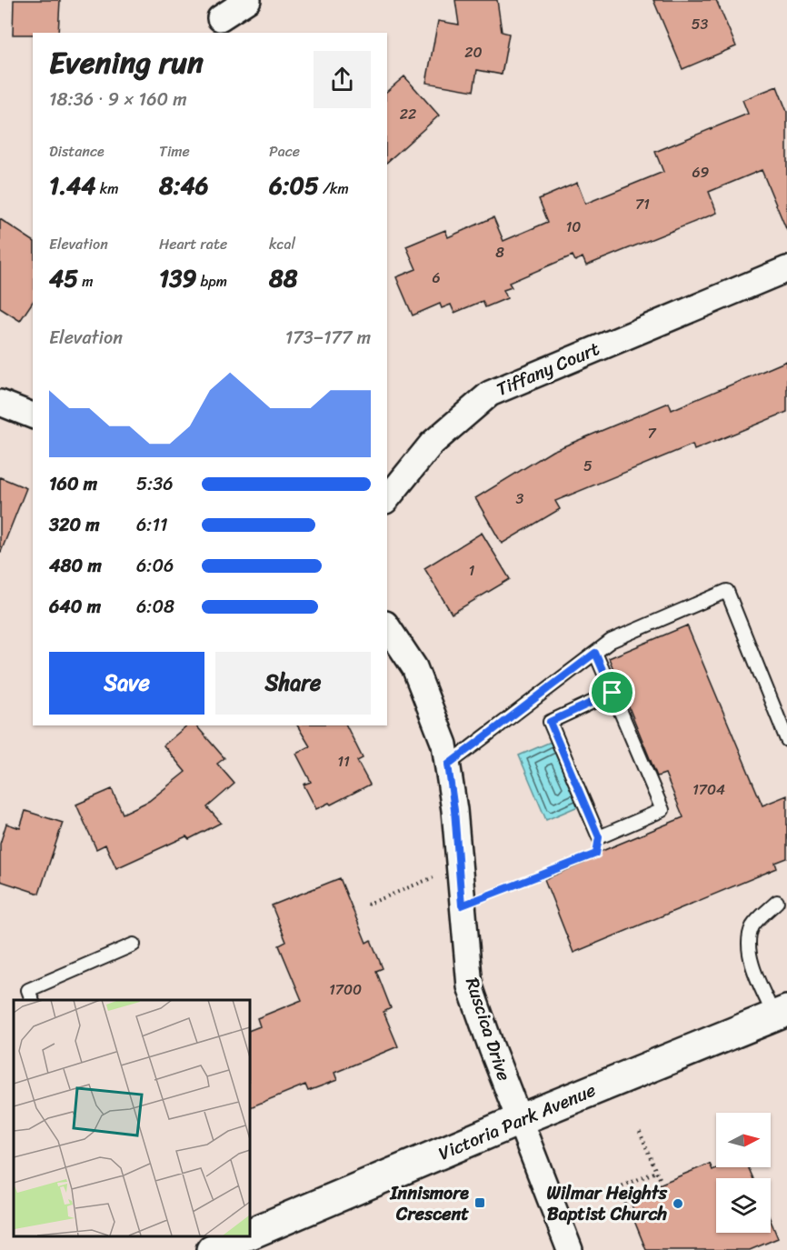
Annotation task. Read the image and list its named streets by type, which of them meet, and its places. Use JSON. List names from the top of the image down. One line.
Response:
{"streets":{"main road":["Victoria Park Avenue"],"street":["Tiffany Court","Ruscica Drive"]},"crossings":[["Ruscica Drive","Victoria Park Avenue"]],"places":{"transit":["Innismore Crescent"],"other":["Wilmar Heights Baptist Church"]},"house_numbers":["53","20","22","69","71","10","8","6","7","5","3","1","11","1704","1700"],"north":"right","page":{"heading":["Evening run","18:36 · 9 × 160 m"],"stats":[["Distance","1.44 km"],["Time","8:46"],["Pace","6:05 /km"],["Elevation","45 m"],["Heart rate","139 bpm"],["kcal","88"]],"chart":["Elevation","173–177 m"],"list":[{"name":"160 m","note":"5:36"},{"name":"320 m","note":"6:11"},{"name":"480 m","note":"6:06"},{"name":"640 m","note":"6:08"}],"buttons":["Save","Share"]}}
